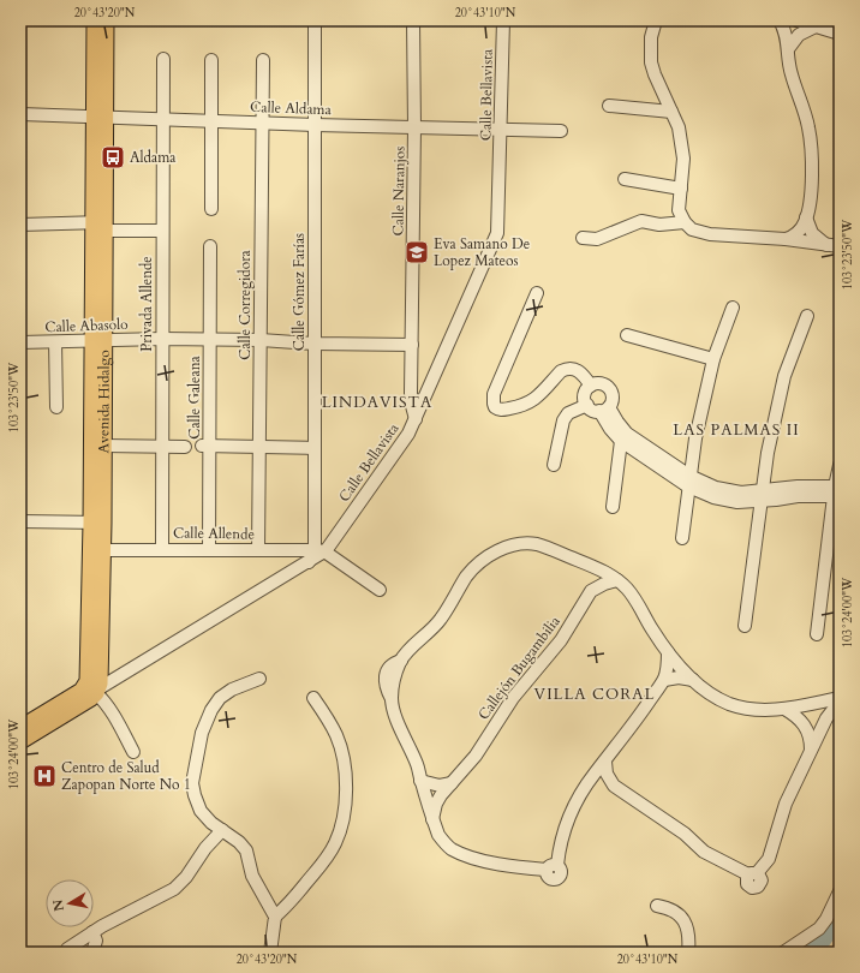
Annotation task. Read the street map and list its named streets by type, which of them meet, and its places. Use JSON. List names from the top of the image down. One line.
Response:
{"streets":{"main road":["Avenida Hidalgo"],"street":["Calle Bellavista","Calle Aldama","Calle Naranjos","Calle Gómez Farías","Privada Allende","Calle Corregidora","Calle Abasolo","Calle Galeana","Calle Allende","Callejón Bugambilia"]},"crossings":[["Calle Bellavista","Calle Aldama"],["Calle Bellavista","Calle Naranjos"],["Calle Bellavista","Calle Gómez Farías"],["Calle Bellavista","Avenida Hidalgo"],["Calle Bellavista","Calle Allende"],["Calle Aldama","Calle Naranjos"],["Calle Aldama","Calle Gómez Farías"],["Calle Aldama","Privada Allende"],["Calle Aldama","Calle Corregidora"],["Calle Aldama","Avenida Hidalgo"],["Calle Naranjos","Calle Abasolo"],["Calle Gómez Farías","Calle Abasolo"],["Calle Gómez Farías","Calle Allende"],["Privada Allende","Calle Abasolo"],["Privada Allende","Calle Allende"],["Calle Corregidora","Calle Abasolo"],["Calle Corregidora","Calle Allende"],["Calle Abasolo","Calle Galeana"],["Calle Abasolo","Avenida Hidalgo"],["Calle Galeana","Calle Allende"],["Avenida Hidalgo","Calle Allende"]],"districts":["LINDAVISTA","LAS PALMAS II","VILLA CORAL"],"places":{"bus stop":["Aldama"],"school or university":["Eva Samano De Lopez Mateos"],"hospital":["Centro de Salud Zapopan Norte No 1"]},"north":"left","coordinates":["20°43'20\"N","20°43'10\"N","103°23'50\"W","103°24'00\"W"]}
